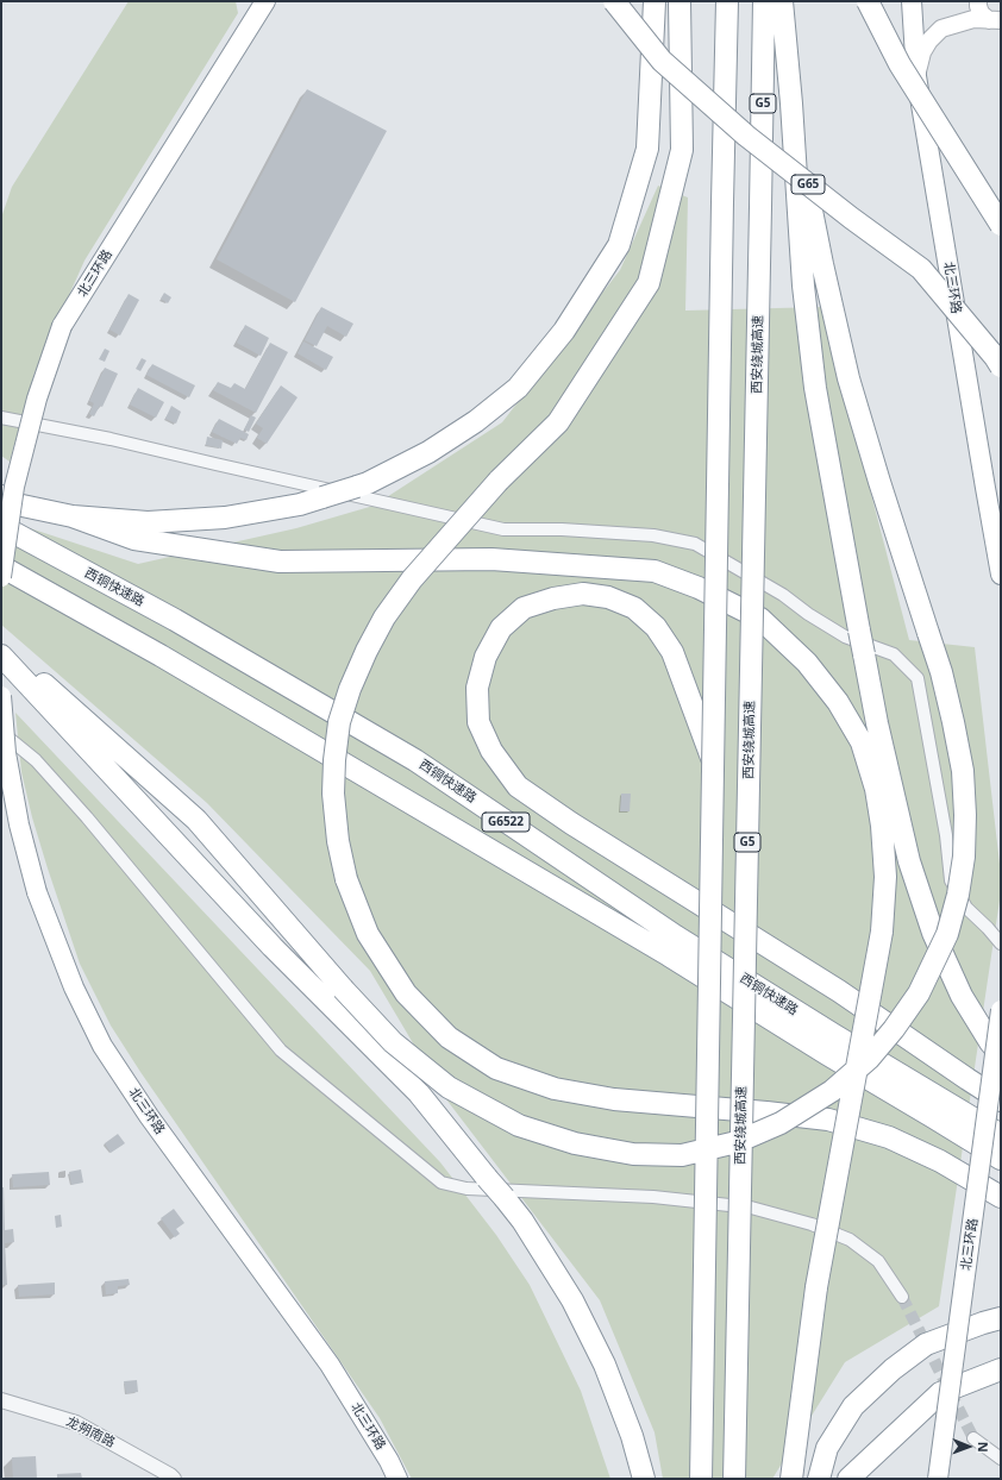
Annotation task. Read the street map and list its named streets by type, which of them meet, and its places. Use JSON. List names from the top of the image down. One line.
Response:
{"streets":{"highway":["G5","G65","北三环路","西安绕城高速","西铜快速路","G6522"],"street":["龙朔南路"]},"north":"right"}
